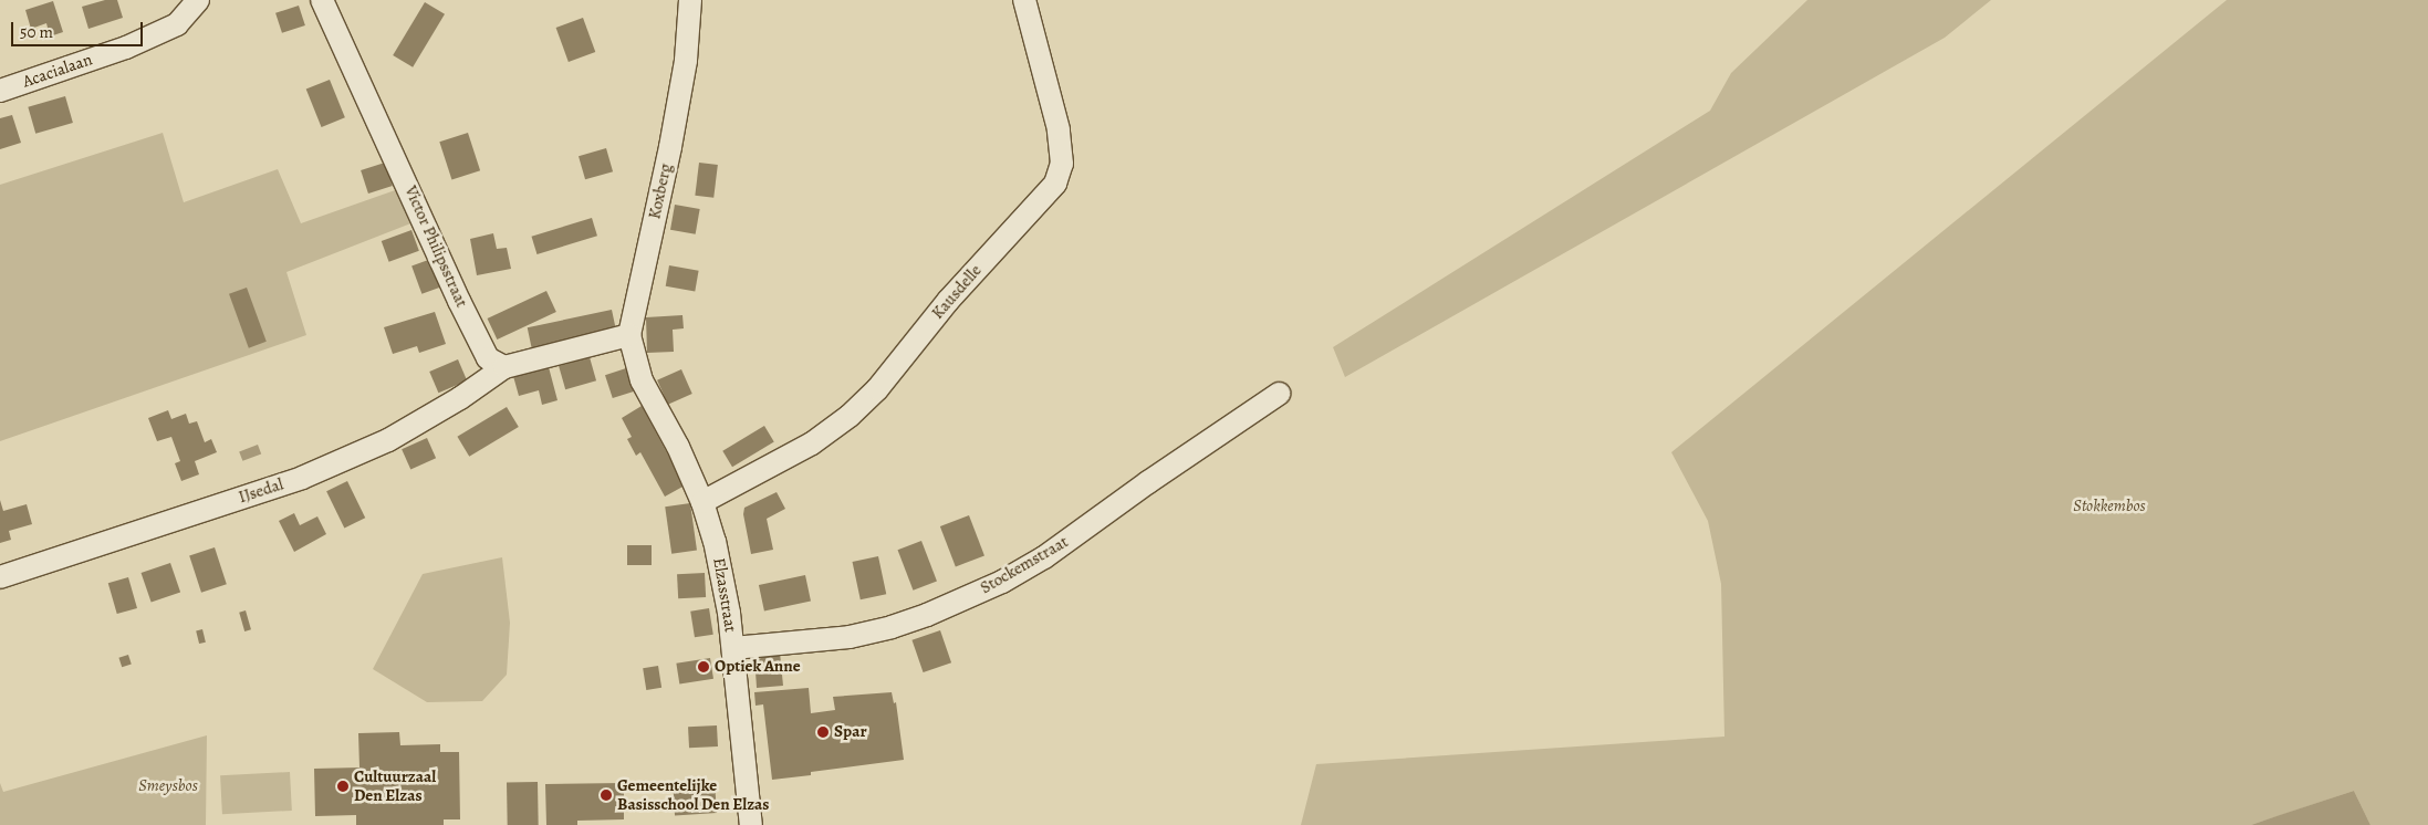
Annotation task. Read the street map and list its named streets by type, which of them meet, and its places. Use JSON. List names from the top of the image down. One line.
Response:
{"streets":{"street":["Acacialaan","Koxberg","Victor Philipsstraat","Kausdelle","IJsedal","Stockemstraat","Elzasstraat"]},"crossings":[["Koxberg","Elzasstraat"],["Victor Philipsstraat","IJsedal"],["Kausdelle","Elzasstraat"],["Stockemstraat","Elzasstraat"]],"parks":["Stokkembos","Smeysbos"],"places":["Optiek Anne","Spar","Cultuurzaal Den Elzas","Gemeentelijke Basisschool Den Elzas"],"scale_bar":"50 m"}
